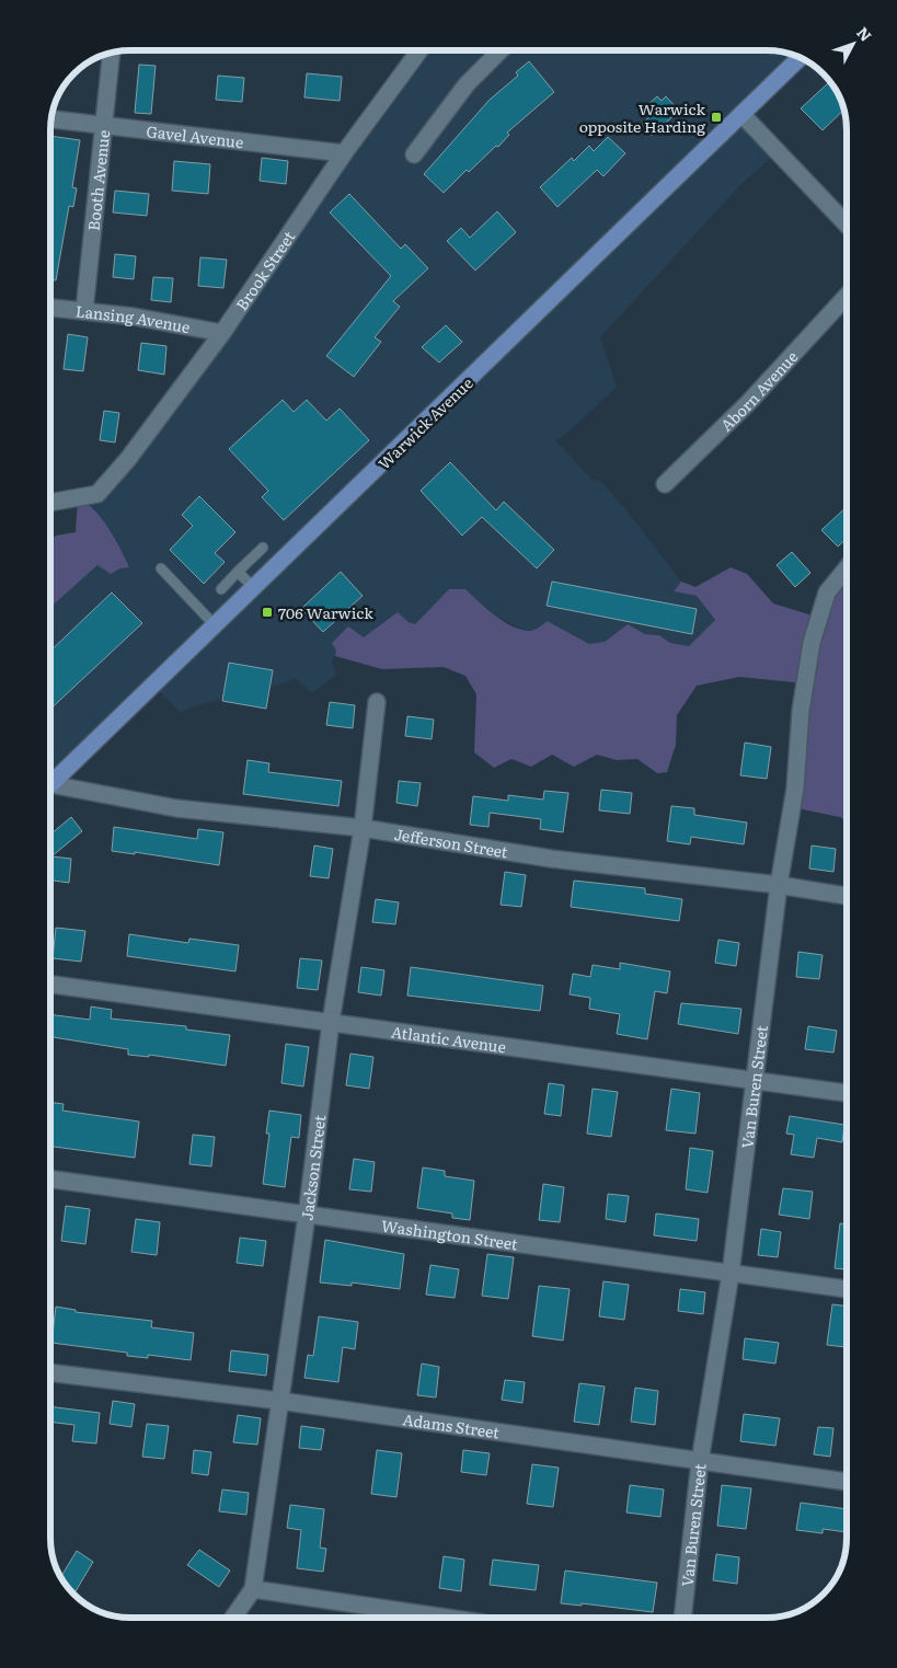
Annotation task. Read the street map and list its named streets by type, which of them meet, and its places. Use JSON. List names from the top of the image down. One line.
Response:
{"streets":{"main road":["Warwick Avenue"],"street":["Gavel Avenue","Booth Avenue","Brook Street","Lansing Avenue","Aborn Avenue","Jefferson Street","Atlantic Avenue","Van Buren Street","Jackson Street","Washington Street","Adams Street"]},"crossings":[["Gavel Avenue","Booth Avenue"],["Gavel Avenue","Brook Street"],["Booth Avenue","Lansing Avenue"],["Brook Street","Lansing Avenue"],["Jefferson Street","Van Buren Street"],["Jefferson Street","Jackson Street"],["Atlantic Avenue","Van Buren Street"],["Atlantic Avenue","Jackson Street"],["Van Buren Street","Washington Street"],["Van Buren Street","Adams Street"],["Jackson Street","Washington Street"],["Jackson Street","Adams Street"]],"places":{"transit":["Warwick opposite Harding","706 Warwick"]},"north":"top right"}
